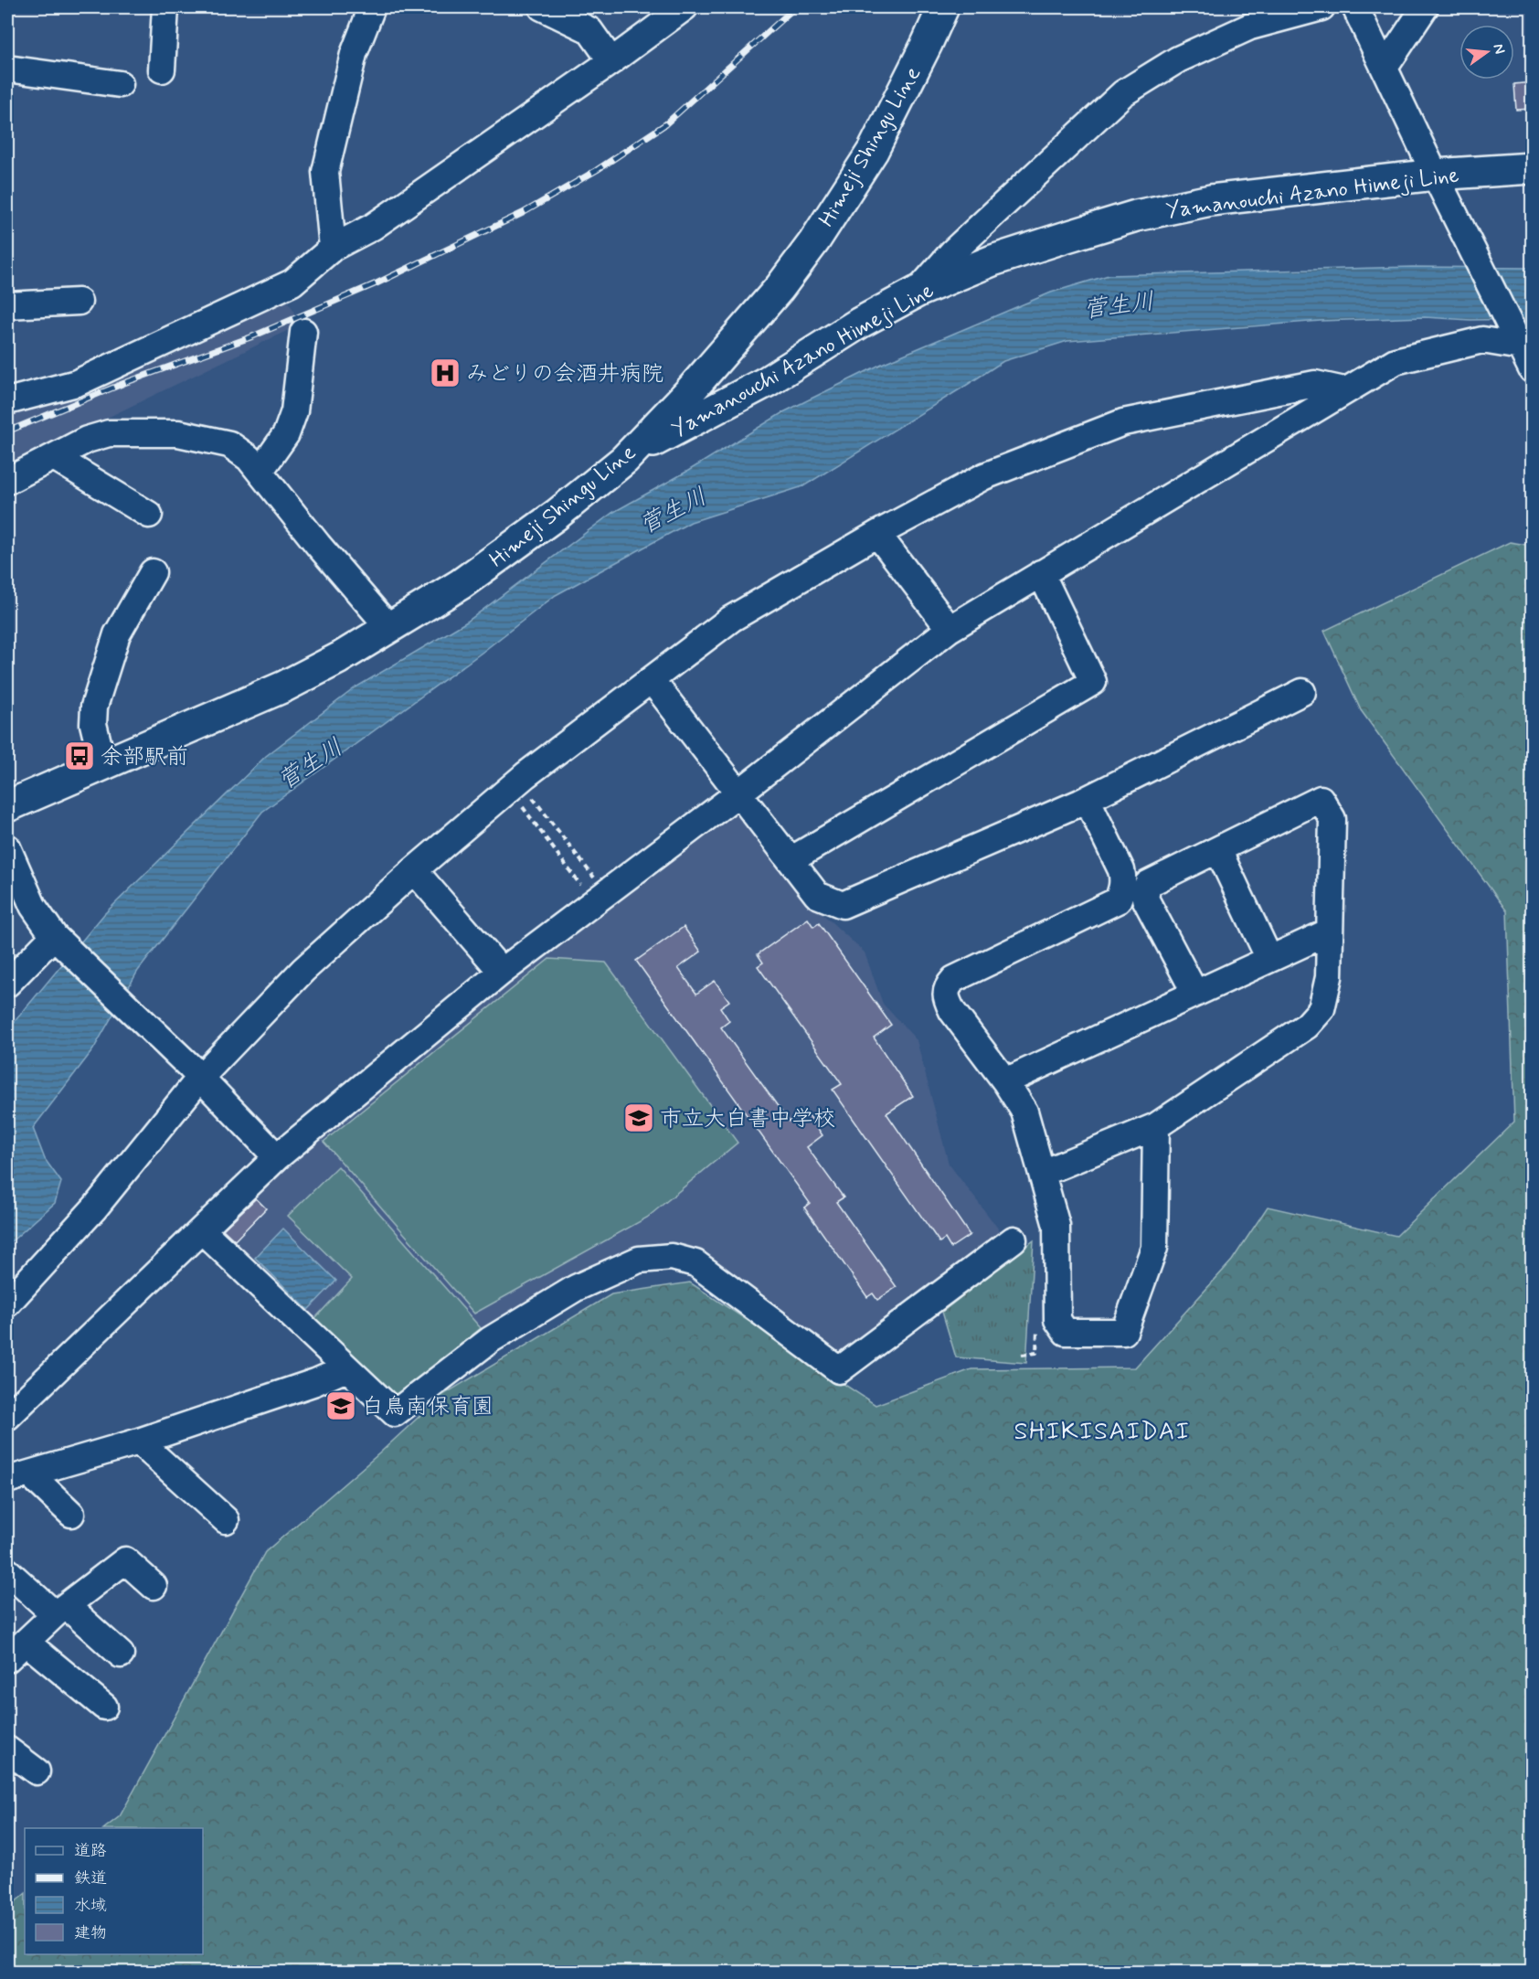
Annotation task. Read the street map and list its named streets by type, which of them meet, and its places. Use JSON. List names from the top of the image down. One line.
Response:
{"streets":{"main road":["Himeji Shingu Line","Yamanouchi Azano Himeji Line"]},"crossings":[["Himeji Shingu Line","Yamanouchi Azano Himeji Line"]],"districts":["SHIKISAIDAI"],"water":["菅生川"],"places":{"hospital":["みどりの会酒井病院"],"bus stop":["余部駅前"],"school or university":["市立大白書中学校","白鳥南保育園"]},"legend":["道路","鉄道","水域","建物"],"north":"right"}
